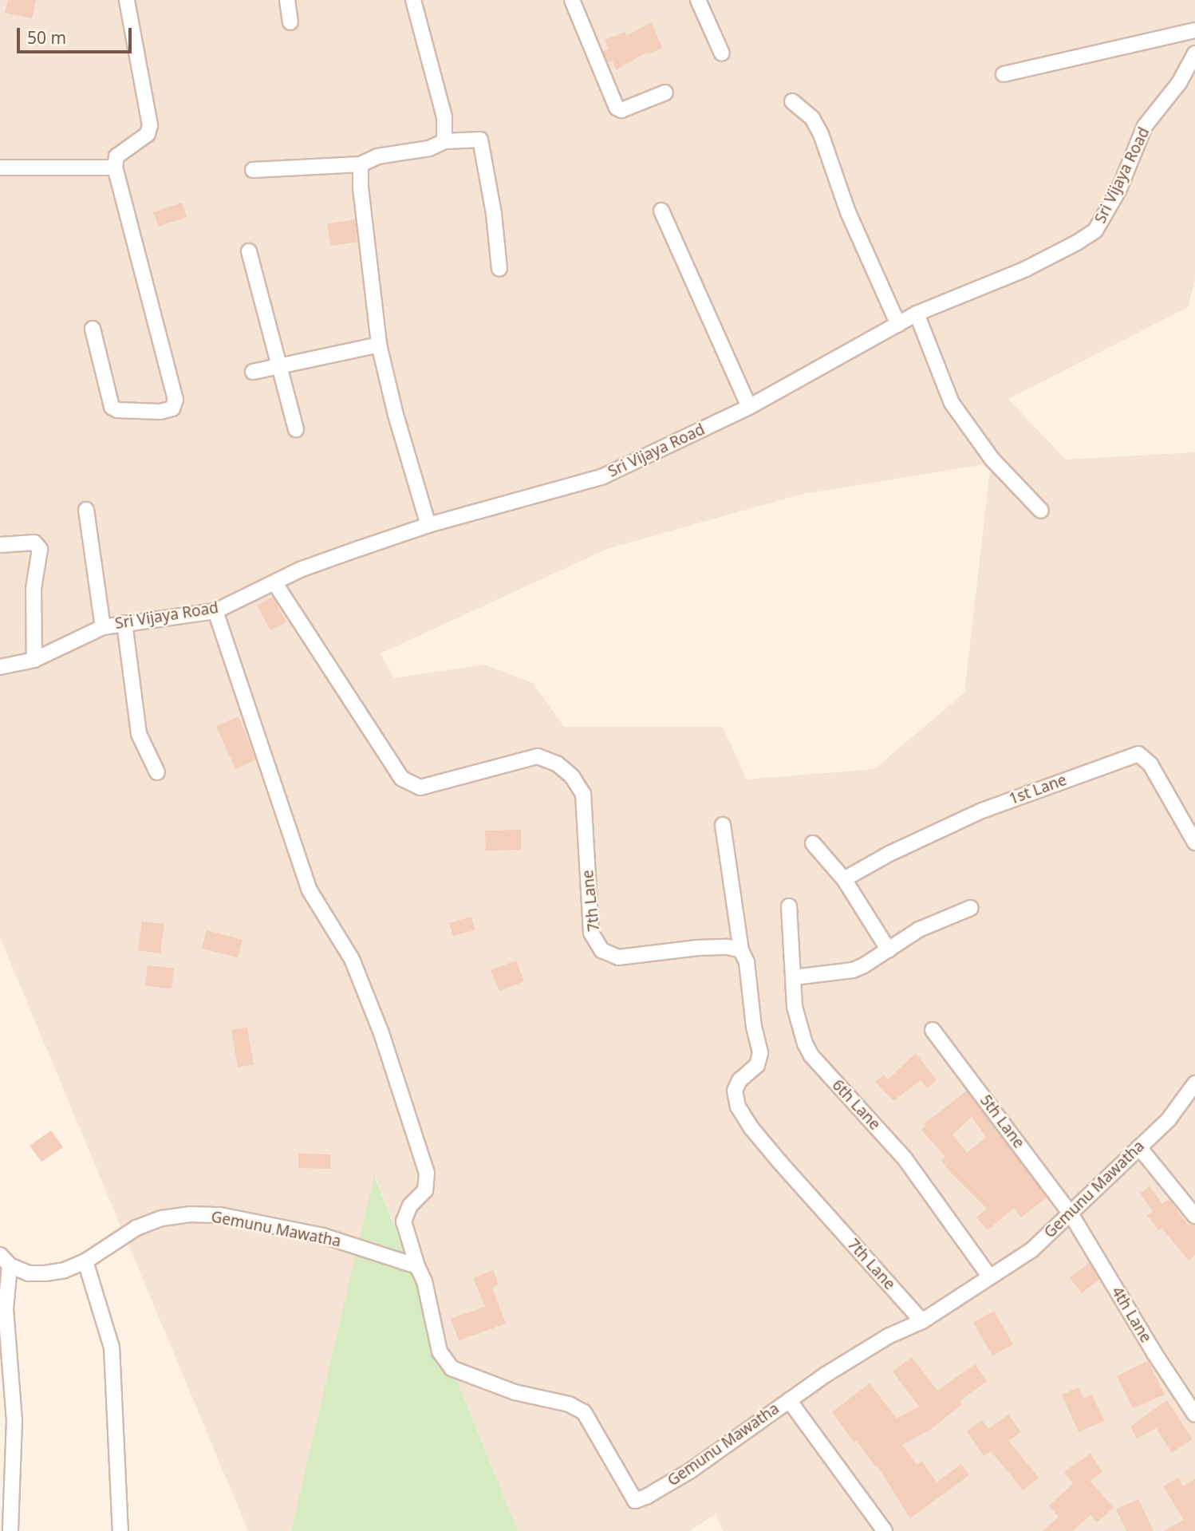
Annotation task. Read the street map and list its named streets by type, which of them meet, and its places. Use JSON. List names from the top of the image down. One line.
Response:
{"streets":{"street":["Sri Vijaya Road","1st Lane","7th Lane","6th Lane","5th Lane","Gemunu Mawatha","4th Lane"]},"crossings":[["Sri Vijaya Road","7th Lane"],["7th Lane","Gemunu Mawatha"],["6th Lane","Gemunu Mawatha"],["5th Lane","Gemunu Mawatha"],["5th Lane","4th Lane"],["Gemunu Mawatha","4th Lane"]],"scale_bar":"50 m"}
